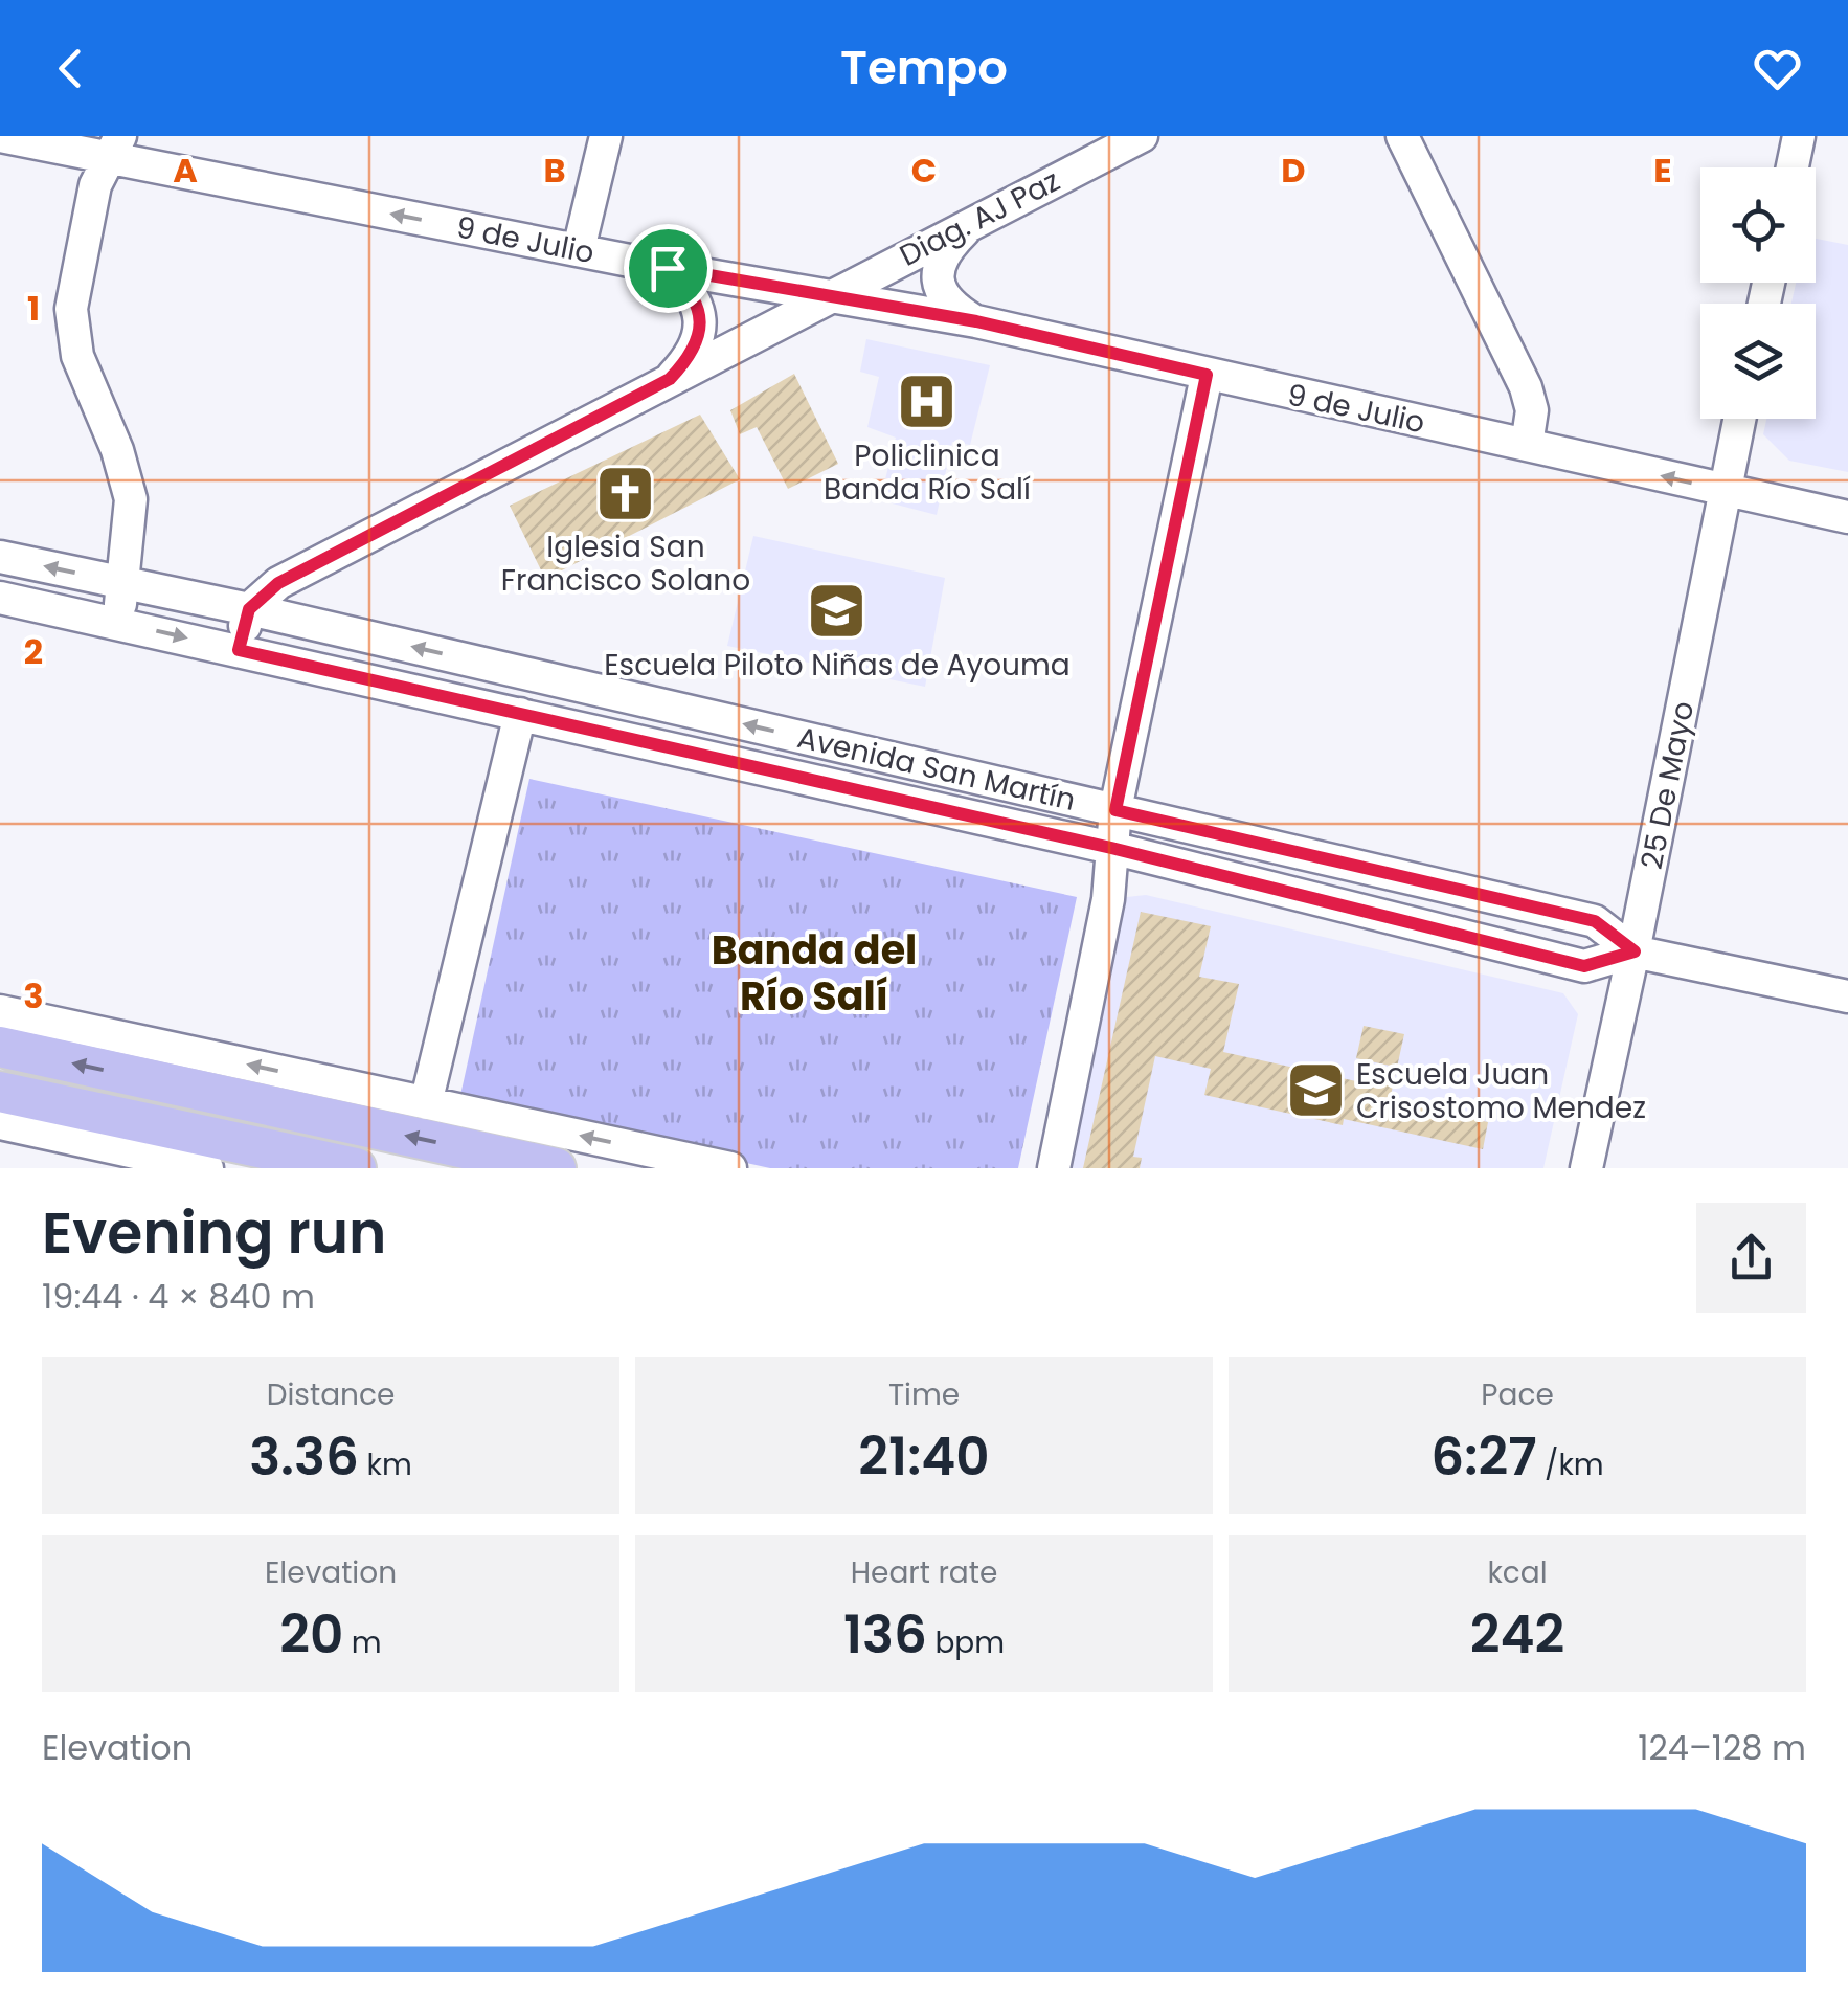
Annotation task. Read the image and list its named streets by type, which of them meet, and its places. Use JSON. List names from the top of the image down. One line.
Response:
{"streets":{"street":["Diag. AJ Paz","9 de Julio","Avenida San Martín","25 De Mayo"]},"crossings":[["Diag. AJ Paz","9 de Julio"],["Diag. AJ Paz","Avenida San Martín"],["9 de Julio","25 De Mayo"],["Avenida San Martín","25 De Mayo"]],"one_way":["9 de Julio"],"districts":["Banda del Río Salí"],"places":{"hospital":["Policlinica Banda Río Salí"],"church":["Iglesia San Francisco Solano"],"school or university":["Escuela Piloto Niñas de Ayouma","Escuela Juan Crisostomo Mendez"]},"page":{"header":"Tempo","heading":["Evening run","19:44 · 4 × 840 m"],"stats":[["Distance","3.36 km"],["Time","21:40"],["Pace","6:27 /km"],["Elevation","20 m"],["Heart rate","136 bpm"],["kcal","242"]],"chart":["Elevation","124–128 m"]},"grid":{"columns":["A","B","C","D","E"],"rows":["1","2","3"]}}
